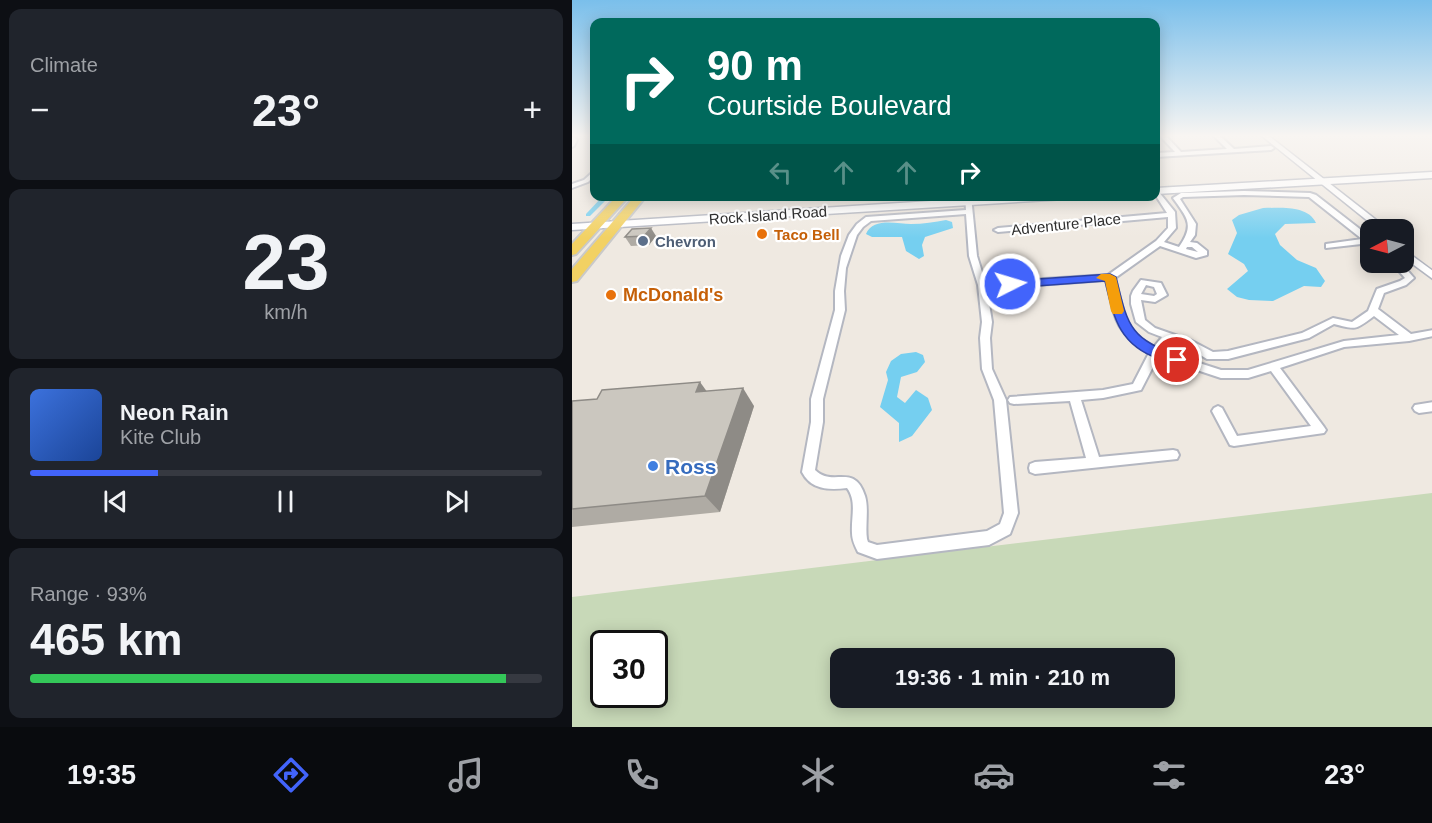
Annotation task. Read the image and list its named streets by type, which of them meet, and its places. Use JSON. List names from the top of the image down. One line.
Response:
{"streets":{"main road":["Rock Island Road"],"street":["Adventure Place"]},"places":["Taco Bell","Chevron","McDonald's","Ross"],"north":"left","page":{"tile":["Climate",["23","km/h"],["Range · 93%","465 km"]],"turn":["90 m","Courtside Boulevard"],"heat":["−","23°","+"],"song":["Neon Rain","Kite Club"],"limit":"30","trip":"19:36 · 1 min · 210 m","tabs":["19:35","23°"]}}
